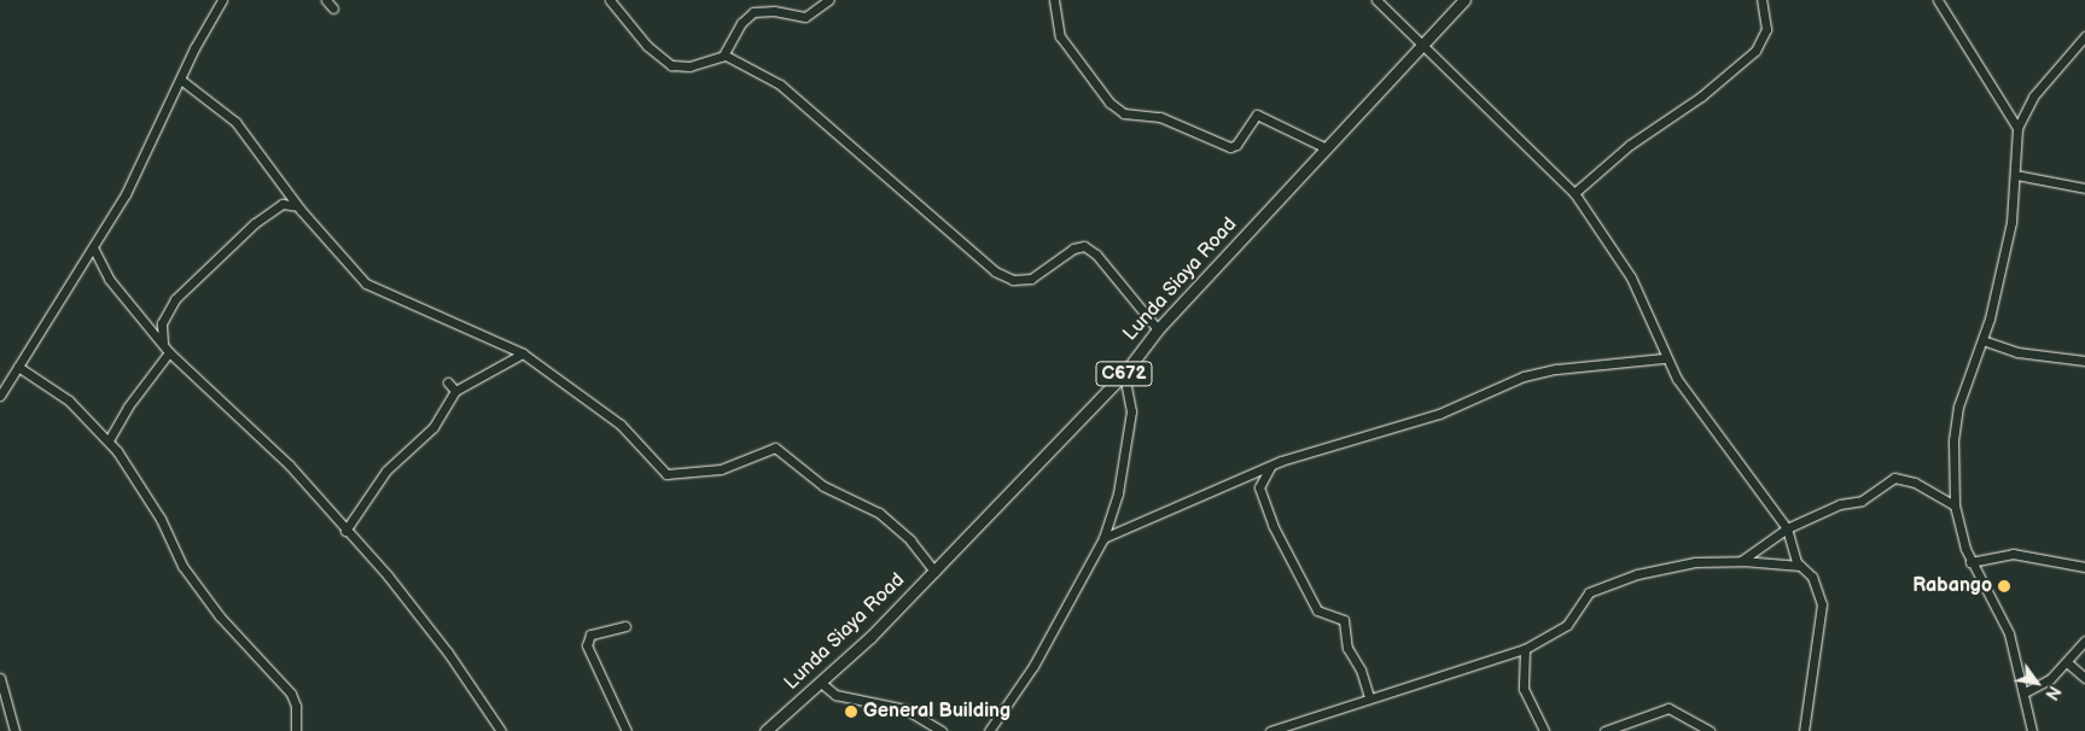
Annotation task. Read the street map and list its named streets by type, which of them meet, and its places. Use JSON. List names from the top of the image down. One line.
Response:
{"streets":{"main road":["Lunda Siaya Road","C672"]},"places":["Rabango","General Building"],"north":"bottom right"}
